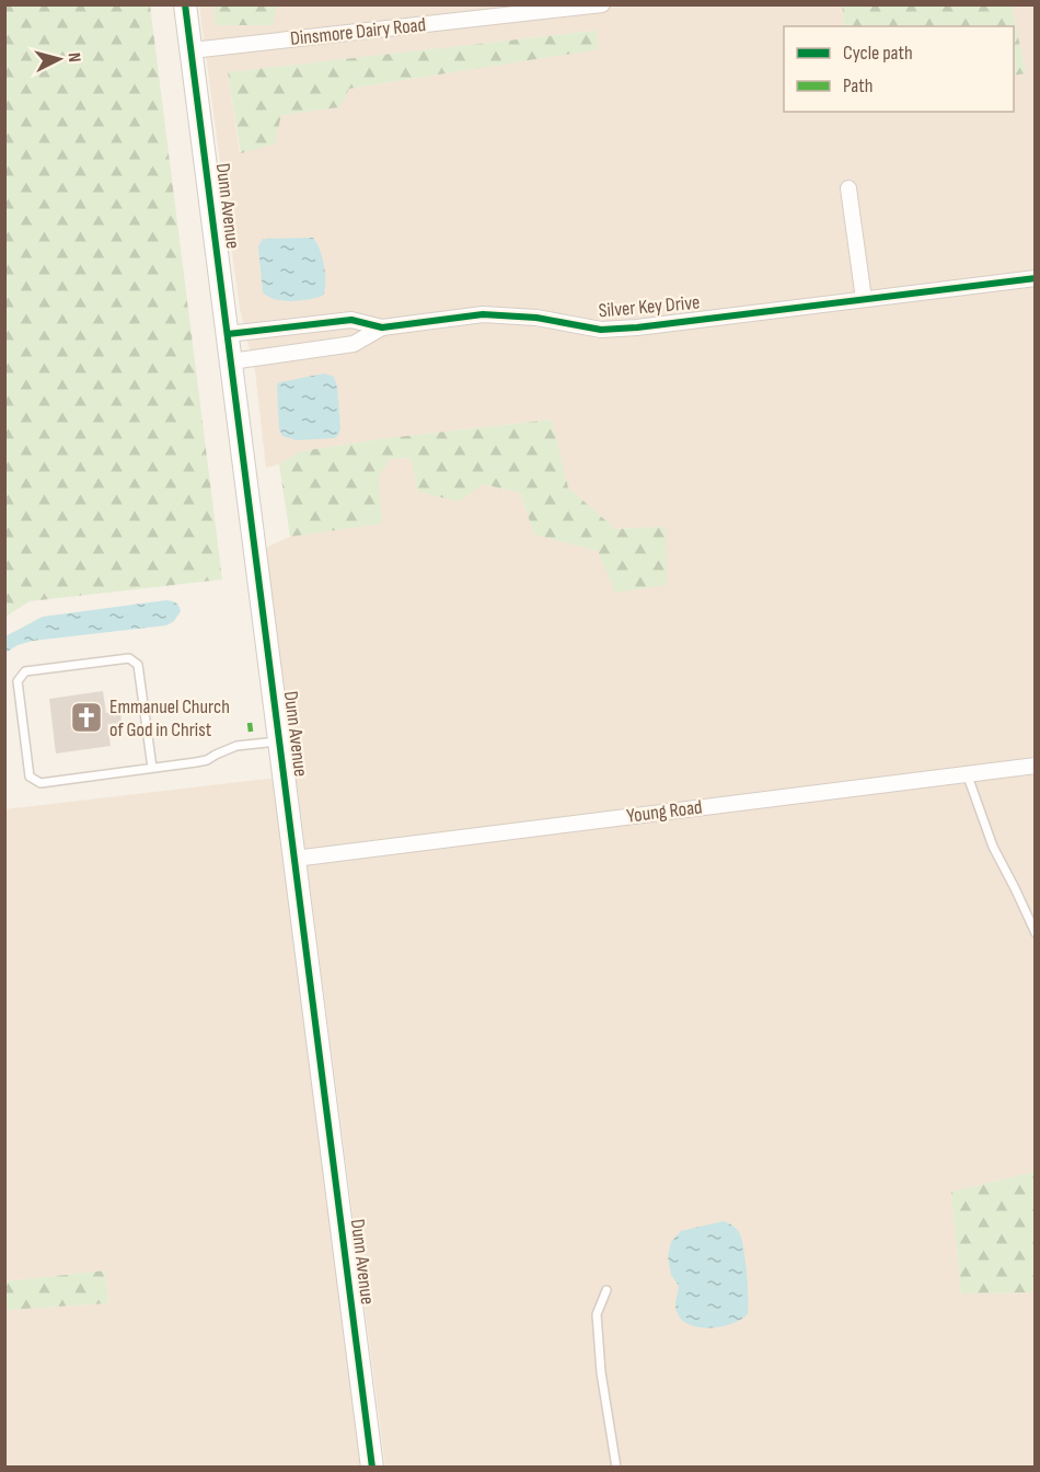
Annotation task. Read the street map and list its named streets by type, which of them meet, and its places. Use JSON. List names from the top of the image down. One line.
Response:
{"streets":{"main road":["Dunn Avenue"],"street":["Dinsmore Dairy Road","Silver Key Drive","Young Road"]},"crossings":[["Dinsmore Dairy Road","Dunn Avenue"],["Dunn Avenue","Silver Key Drive"],["Dunn Avenue","Young Road"]],"places":{"church":["Emmanuel Church of God in Christ"]},"legend":["Cycle path","Path"],"north":"right"}
